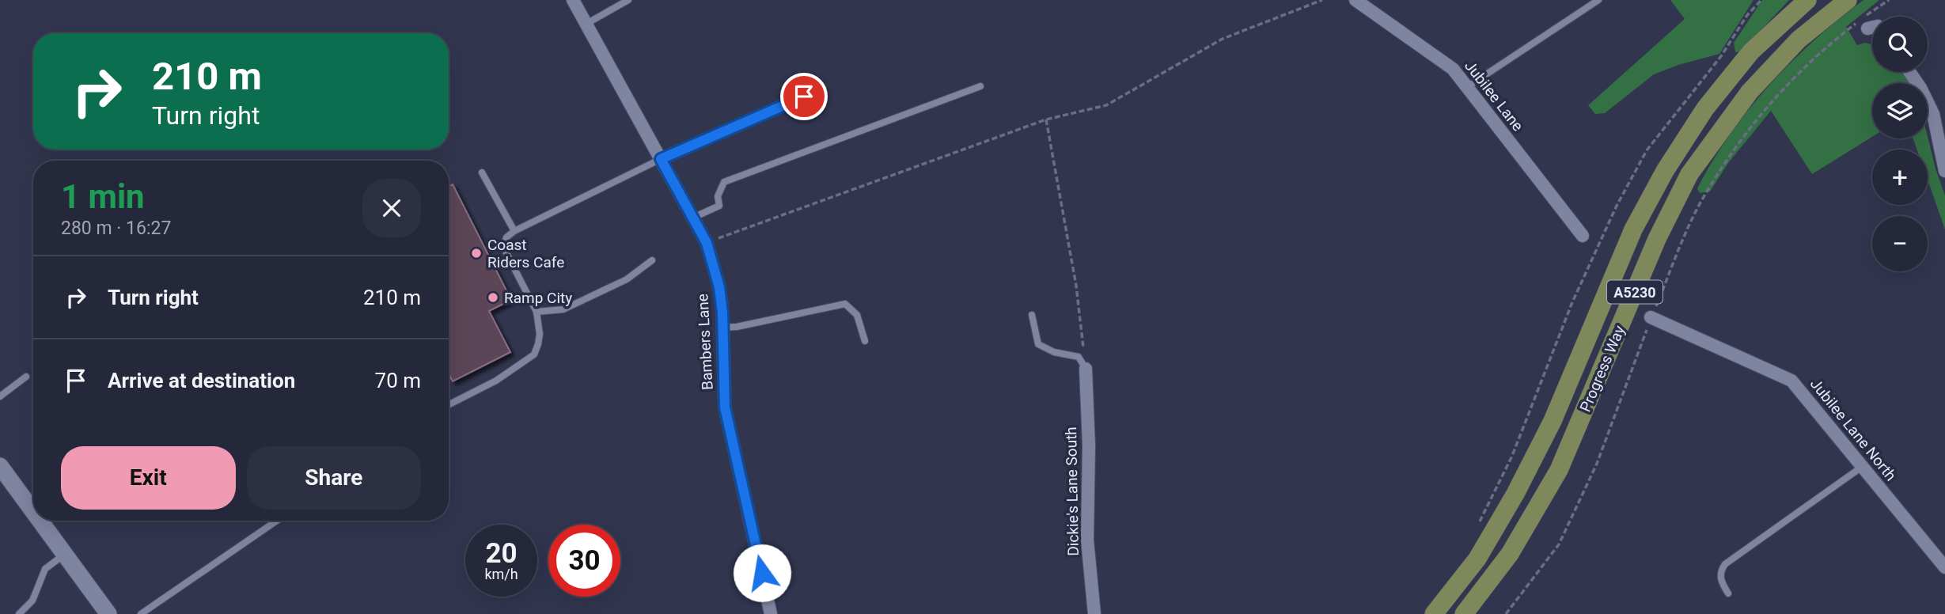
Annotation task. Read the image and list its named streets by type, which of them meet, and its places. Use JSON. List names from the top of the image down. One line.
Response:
{"streets":{"main road":["A5230","Progress Way"],"street":["Jubilee Lane","Bambers Lane","Jubilee Lane North","Dickie's Lane South"]},"places":["Coast Riders Cafe","Ramp City"],"page":{"map_buttons":["+","−"],"turn":["210 m","Turn right"],"heading":["1 min","280 m · 16:27"],"list":[{"name":"Turn right","value":"210 m"},{"name":"Arrive at destination","value":"70 m"}],"buttons":["Exit","Share"],"speed":"20 km/h","limit":"30"}}
